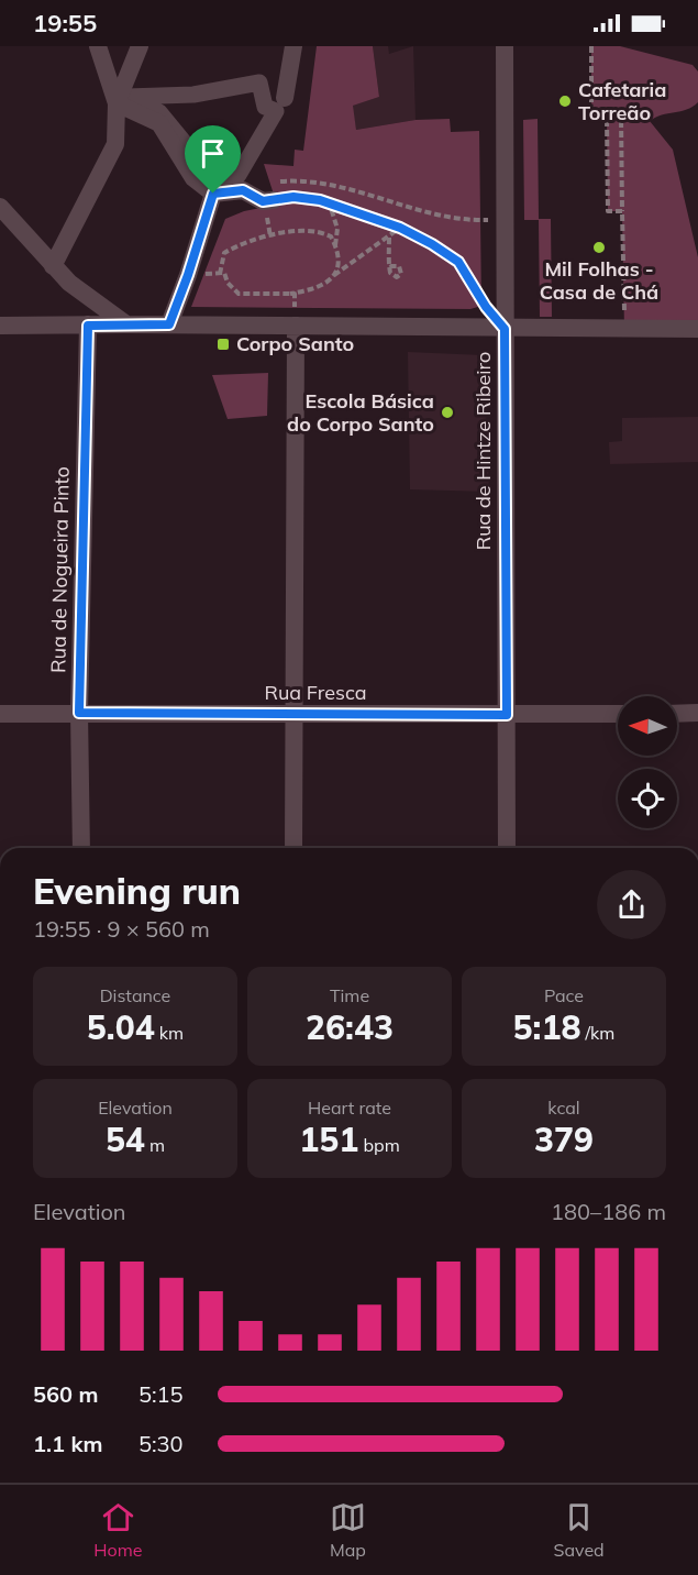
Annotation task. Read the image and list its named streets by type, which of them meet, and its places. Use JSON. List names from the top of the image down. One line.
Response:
{"streets":{"street":["Rua de Hintze Ribeiro","Rua de Nogueira Pinto","Rua Fresca"]},"crossings":[["Rua de Hintze Ribeiro","Rua Fresca"],["Rua de Nogueira Pinto","Rua Fresca"]],"places":{"other":["Cafetaria Torreão","Mil Folhas - Casa de Chá","Escola Básica do Corpo Santo"],"transit":["Corpo Santo"]},"north":"left","page":{"status":"19:55","heading":["Evening run","19:55 · 9 × 560 m"],"stats":[["Distance","5.04 km"],["Time","26:43"],["Pace","5:18 /km"],["Elevation","54 m"],["Heart rate","151 bpm"],["kcal","379"]],"chart":["Elevation","180–186 m"],"list":[{"name":"560 m","note":"5:15"},{"name":"1.1 km","note":"5:30"}],"tabs":["Home","Map","Saved"]}}
